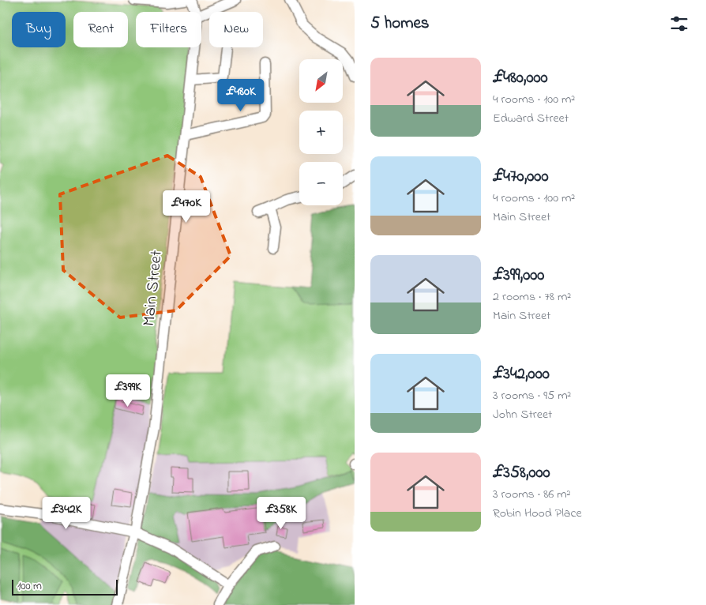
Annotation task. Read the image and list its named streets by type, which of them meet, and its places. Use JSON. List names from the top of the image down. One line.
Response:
{"streets":{"street":["Main Street"]},"scale_bar":"100 m","north":"bottom left","page":{"heading":"5 homes","chip":["Buy","Rent","Filters","New"],"list":[{"name":"£480,000","note":"4 rooms · 100 m² · Edward Street"},{"name":"£470,000","note":"4 rooms · 100 m² · Main Street"},{"name":"£399,000","note":"2 rooms · 78 m² · Main Street"},{"name":"£342,000","note":"3 rooms · 95 m² · John Street"},{"name":"£358,000","note":"3 rooms · 86 m² · Robin Hood Place"}],"map_buttons":["+","−"],"price":["£480K","£470K","£399K","£342K","£358K"],"scale":"100 m"}}
